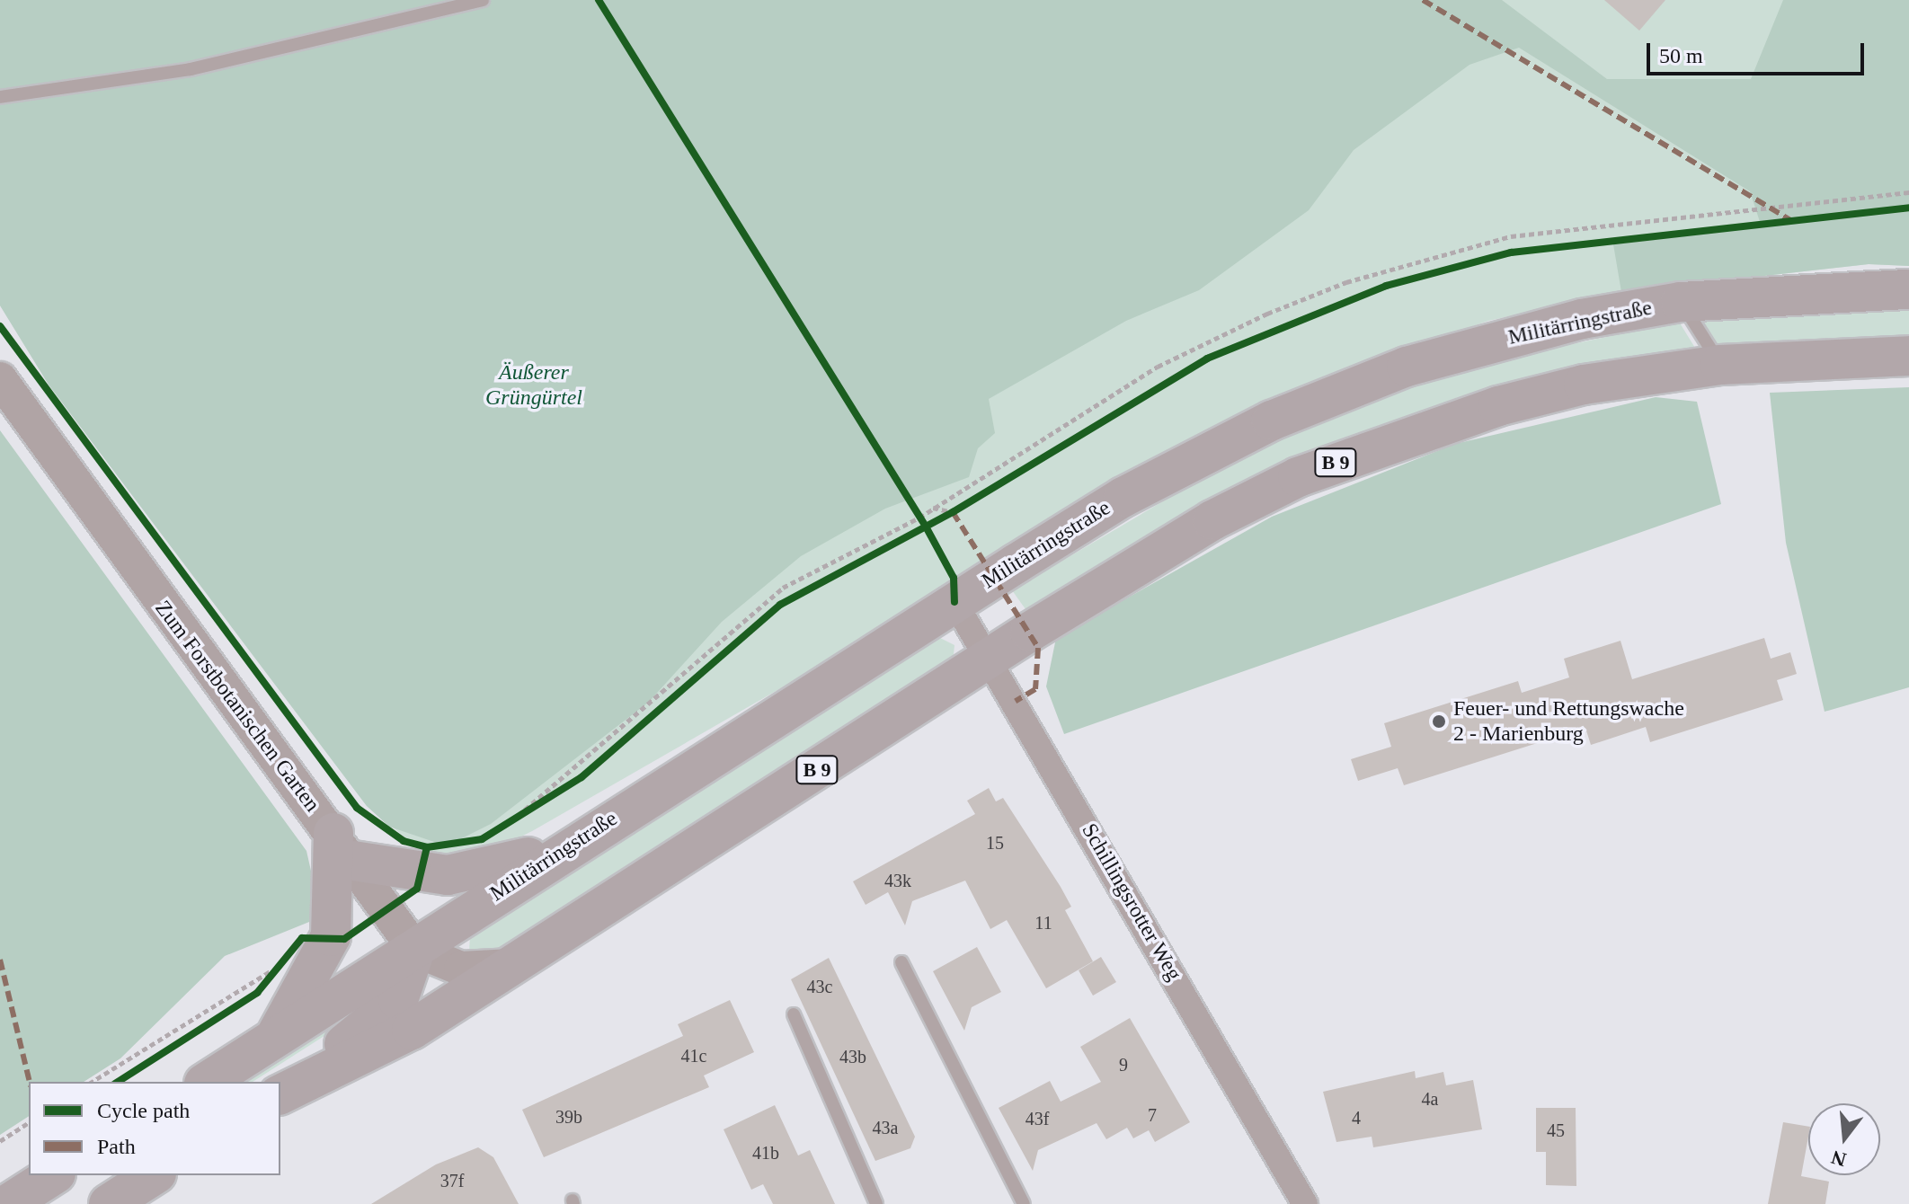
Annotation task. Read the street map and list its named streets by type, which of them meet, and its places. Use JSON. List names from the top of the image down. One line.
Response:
{"streets":{"main road":["Militärringstraße","B 9","Zum Forstbotanischen Garten"],"street":["Schillingsrotter Weg"]},"crossings":[["Militärringstraße","B 9"],["Militärringstraße","Zum Forstbotanischen Garten"],["Militärringstraße","Schillingsrotter Weg"],["B 9","Zum Forstbotanischen Garten"],["B 9","Schillingsrotter Weg"]],"parks":["Äußerer Grüngürtel"],"places":["Feuer- und Rettungswache 2 - Marienburg"],"house_numbers":["15","43k","11","43c","41c","43b","9","4a","7","39b","4","43f","43a","45","41b","37f"],"legend":["Cycle path","Path"],"scale_bar":"50 m","north":"bottom"}
